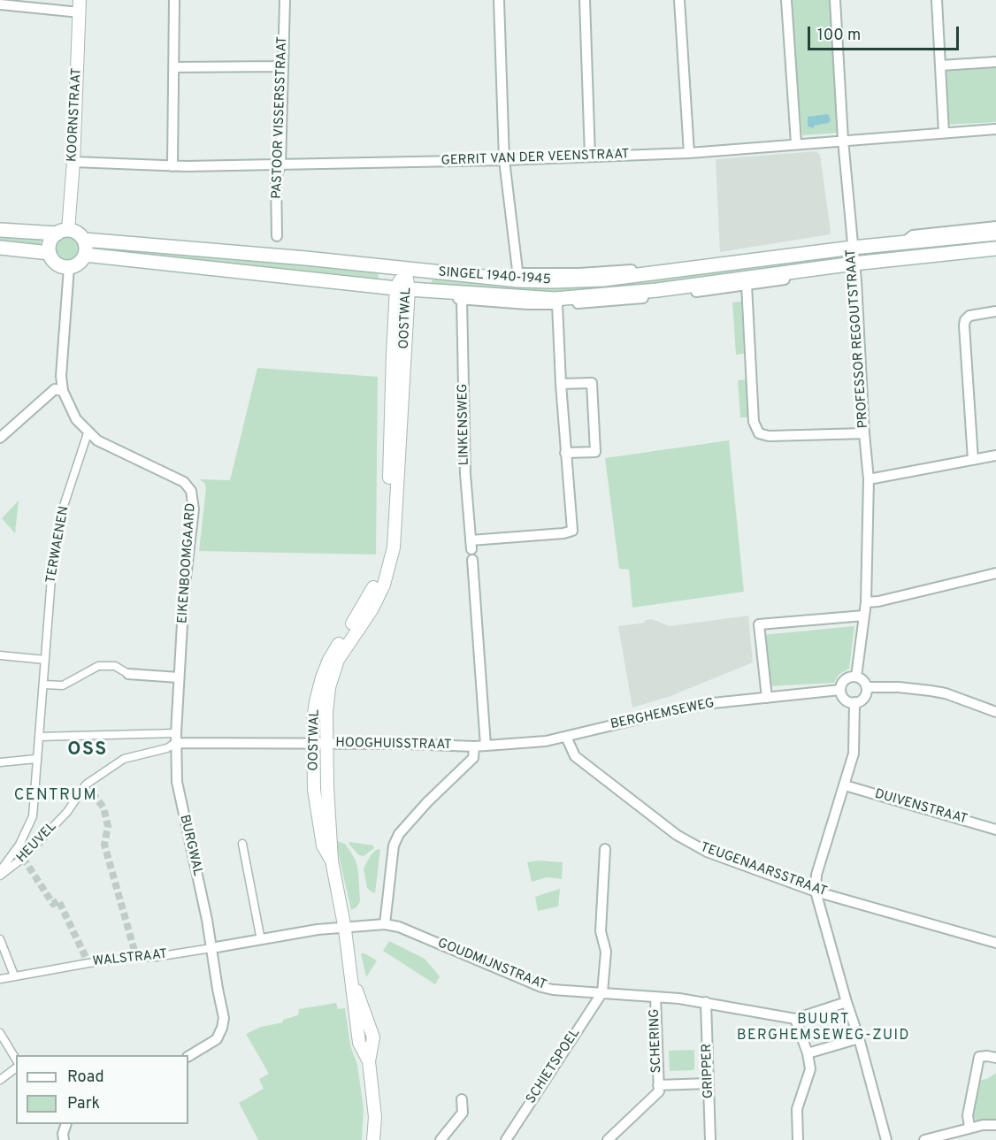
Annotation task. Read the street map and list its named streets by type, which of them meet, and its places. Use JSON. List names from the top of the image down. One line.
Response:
{"streets":{"main road":["SINGEL 1940-1945"],"street":["KOORNSTRAAT","PASTOOR VISSERSSTRAAT","GERRIT VAN DER VEENSTRAAT","OOSTWAL","PROFESSOR REGOUTSTRAAT","LINKENSWEG","TERWAENEN","EIKENBOOMGAARD","BERGHEMSEWEG","HOOGHUISSTRAAT","DUIVENSTRAAT","HEUVEL","BURGWAL","TEUGENAARSSTRAAT","WALSTRAAT","GOUDMIJNSTRAAT","SCHERING","SCHIETSPOEL","GRIPPER"]},"crossings":[["KOORNSTRAAT","GERRIT VAN DER VEENSTRAAT"],["KOORNSTRAAT","SINGEL 1940-1945"],["PASTOOR VISSERSSTRAAT","GERRIT VAN DER VEENSTRAAT"],["GERRIT VAN DER VEENSTRAAT","PROFESSOR REGOUTSTRAAT"],["SINGEL 1940-1945","OOSTWAL"],["SINGEL 1940-1945","PROFESSOR REGOUTSTRAAT"],["SINGEL 1940-1945","LINKENSWEG"],["OOSTWAL","HOOGHUISSTRAAT"],["OOSTWAL","WALSTRAAT"],["OOSTWAL","GOUDMIJNSTRAAT"],["PROFESSOR REGOUTSTRAAT","BERGHEMSEWEG"],["TERWAENEN","EIKENBOOMGAARD"],["TERWAENEN","HEUVEL"],["EIKENBOOMGAARD","HOOGHUISSTRAAT"],["EIKENBOOMGAARD","HEUVEL"],["EIKENBOOMGAARD","BURGWAL"],["BERGHEMSEWEG","HOOGHUISSTRAAT"],["BERGHEMSEWEG","TEUGENAARSSTRAAT"],["HOOGHUISSTRAAT","HEUVEL"],["HOOGHUISSTRAAT","BURGWAL"],["HEUVEL","BURGWAL"],["BURGWAL","WALSTRAAT"],["WALSTRAAT","GOUDMIJNSTRAAT"],["GOUDMIJNSTRAAT","SCHERING"],["GOUDMIJNSTRAAT","SCHIETSPOEL"],["GOUDMIJNSTRAAT","GRIPPER"],["SCHERING","GRIPPER"]],"districts":["OSS","CENTRUM","BUURT BERGHEMSEWEG-ZUID"],"legend":["Road","Park"],"scale_bar":"100 m"}
